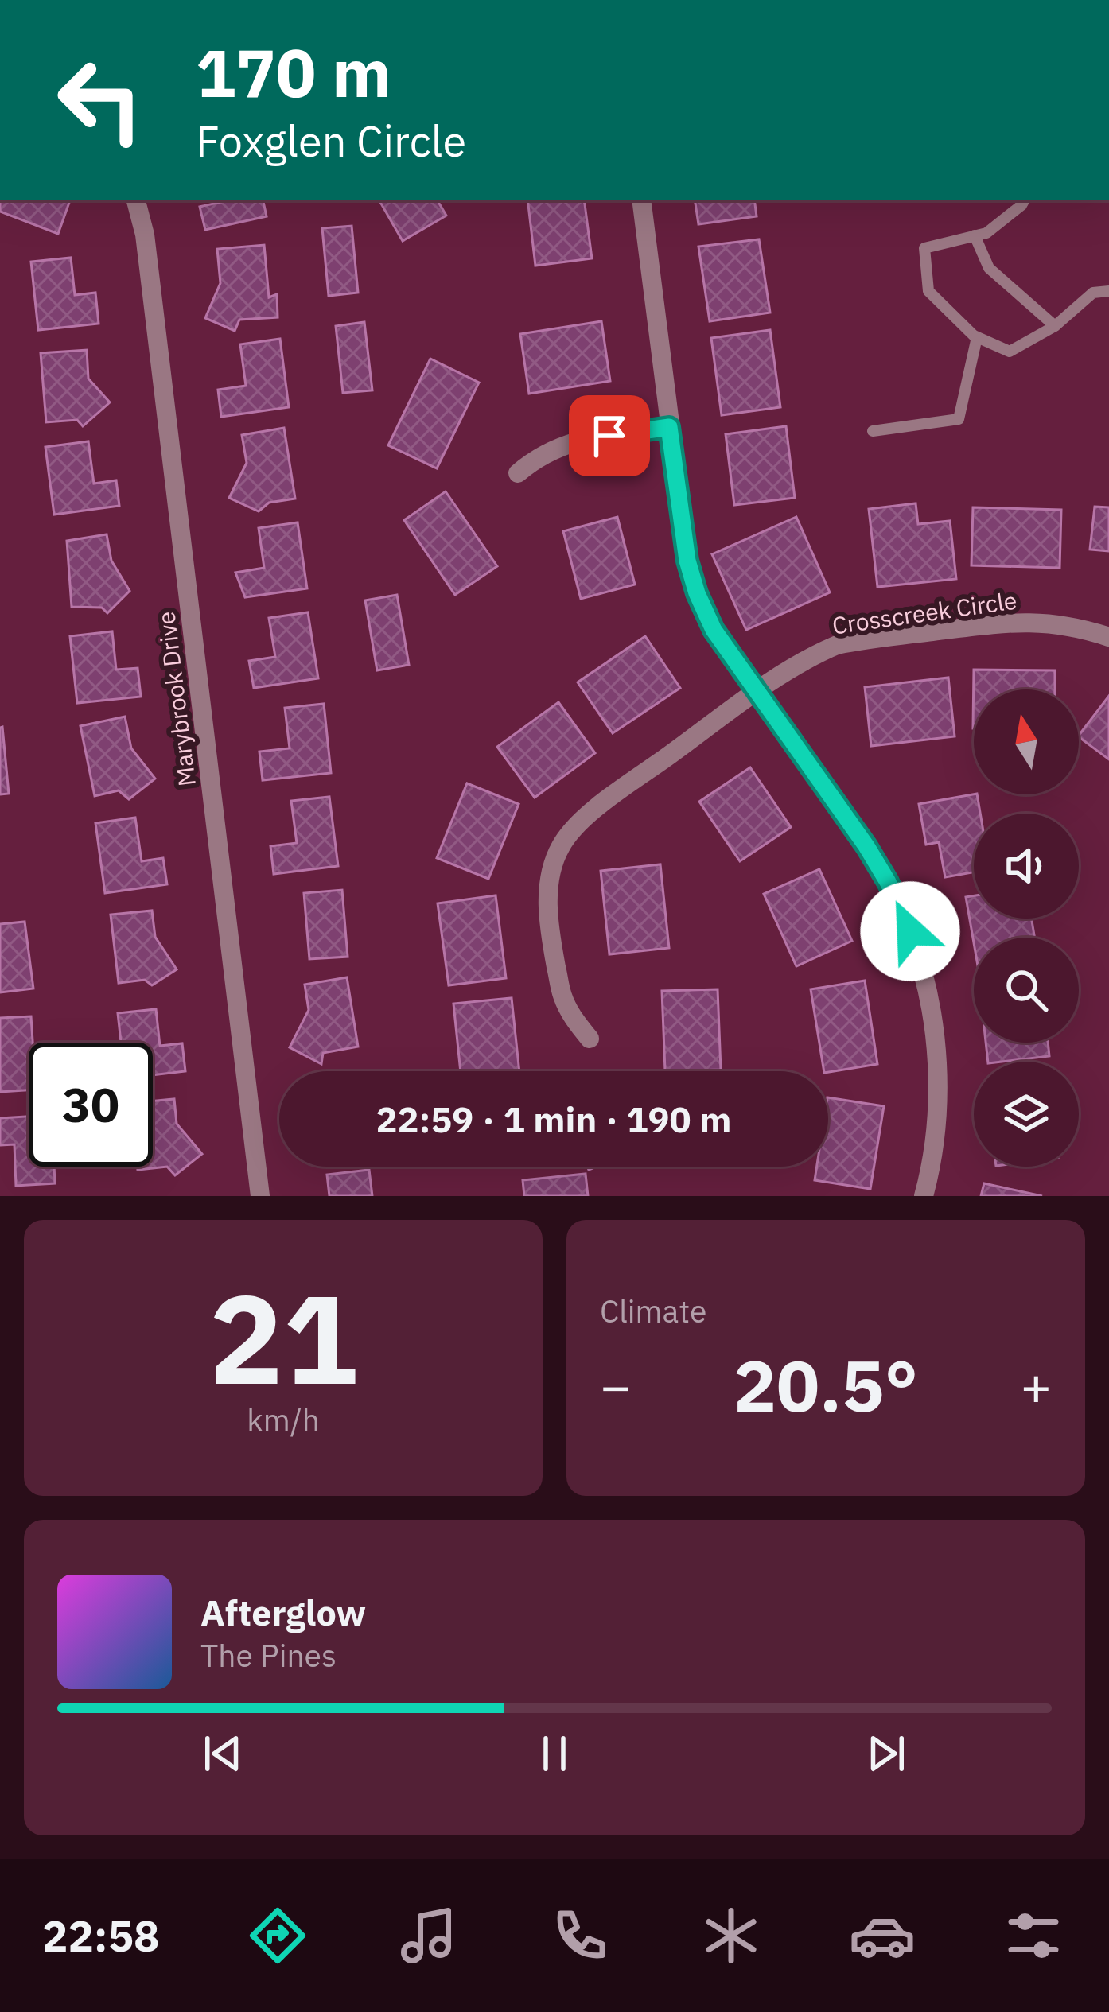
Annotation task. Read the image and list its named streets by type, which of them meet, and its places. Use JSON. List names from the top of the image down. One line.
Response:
{"streets":{"street":["Crosscreek Circle","Marybrook Drive"]},"north":"top","page":{"turn":["170 m","Foxglen Circle"],"limit":"30","trip":"22:59 · 1 min · 190 m","tile":[["21","km/h"],"Climate"],"heat":["−","20.5°","+"],"song":["Afterglow","The Pines"],"tabs":"22:58"}}
